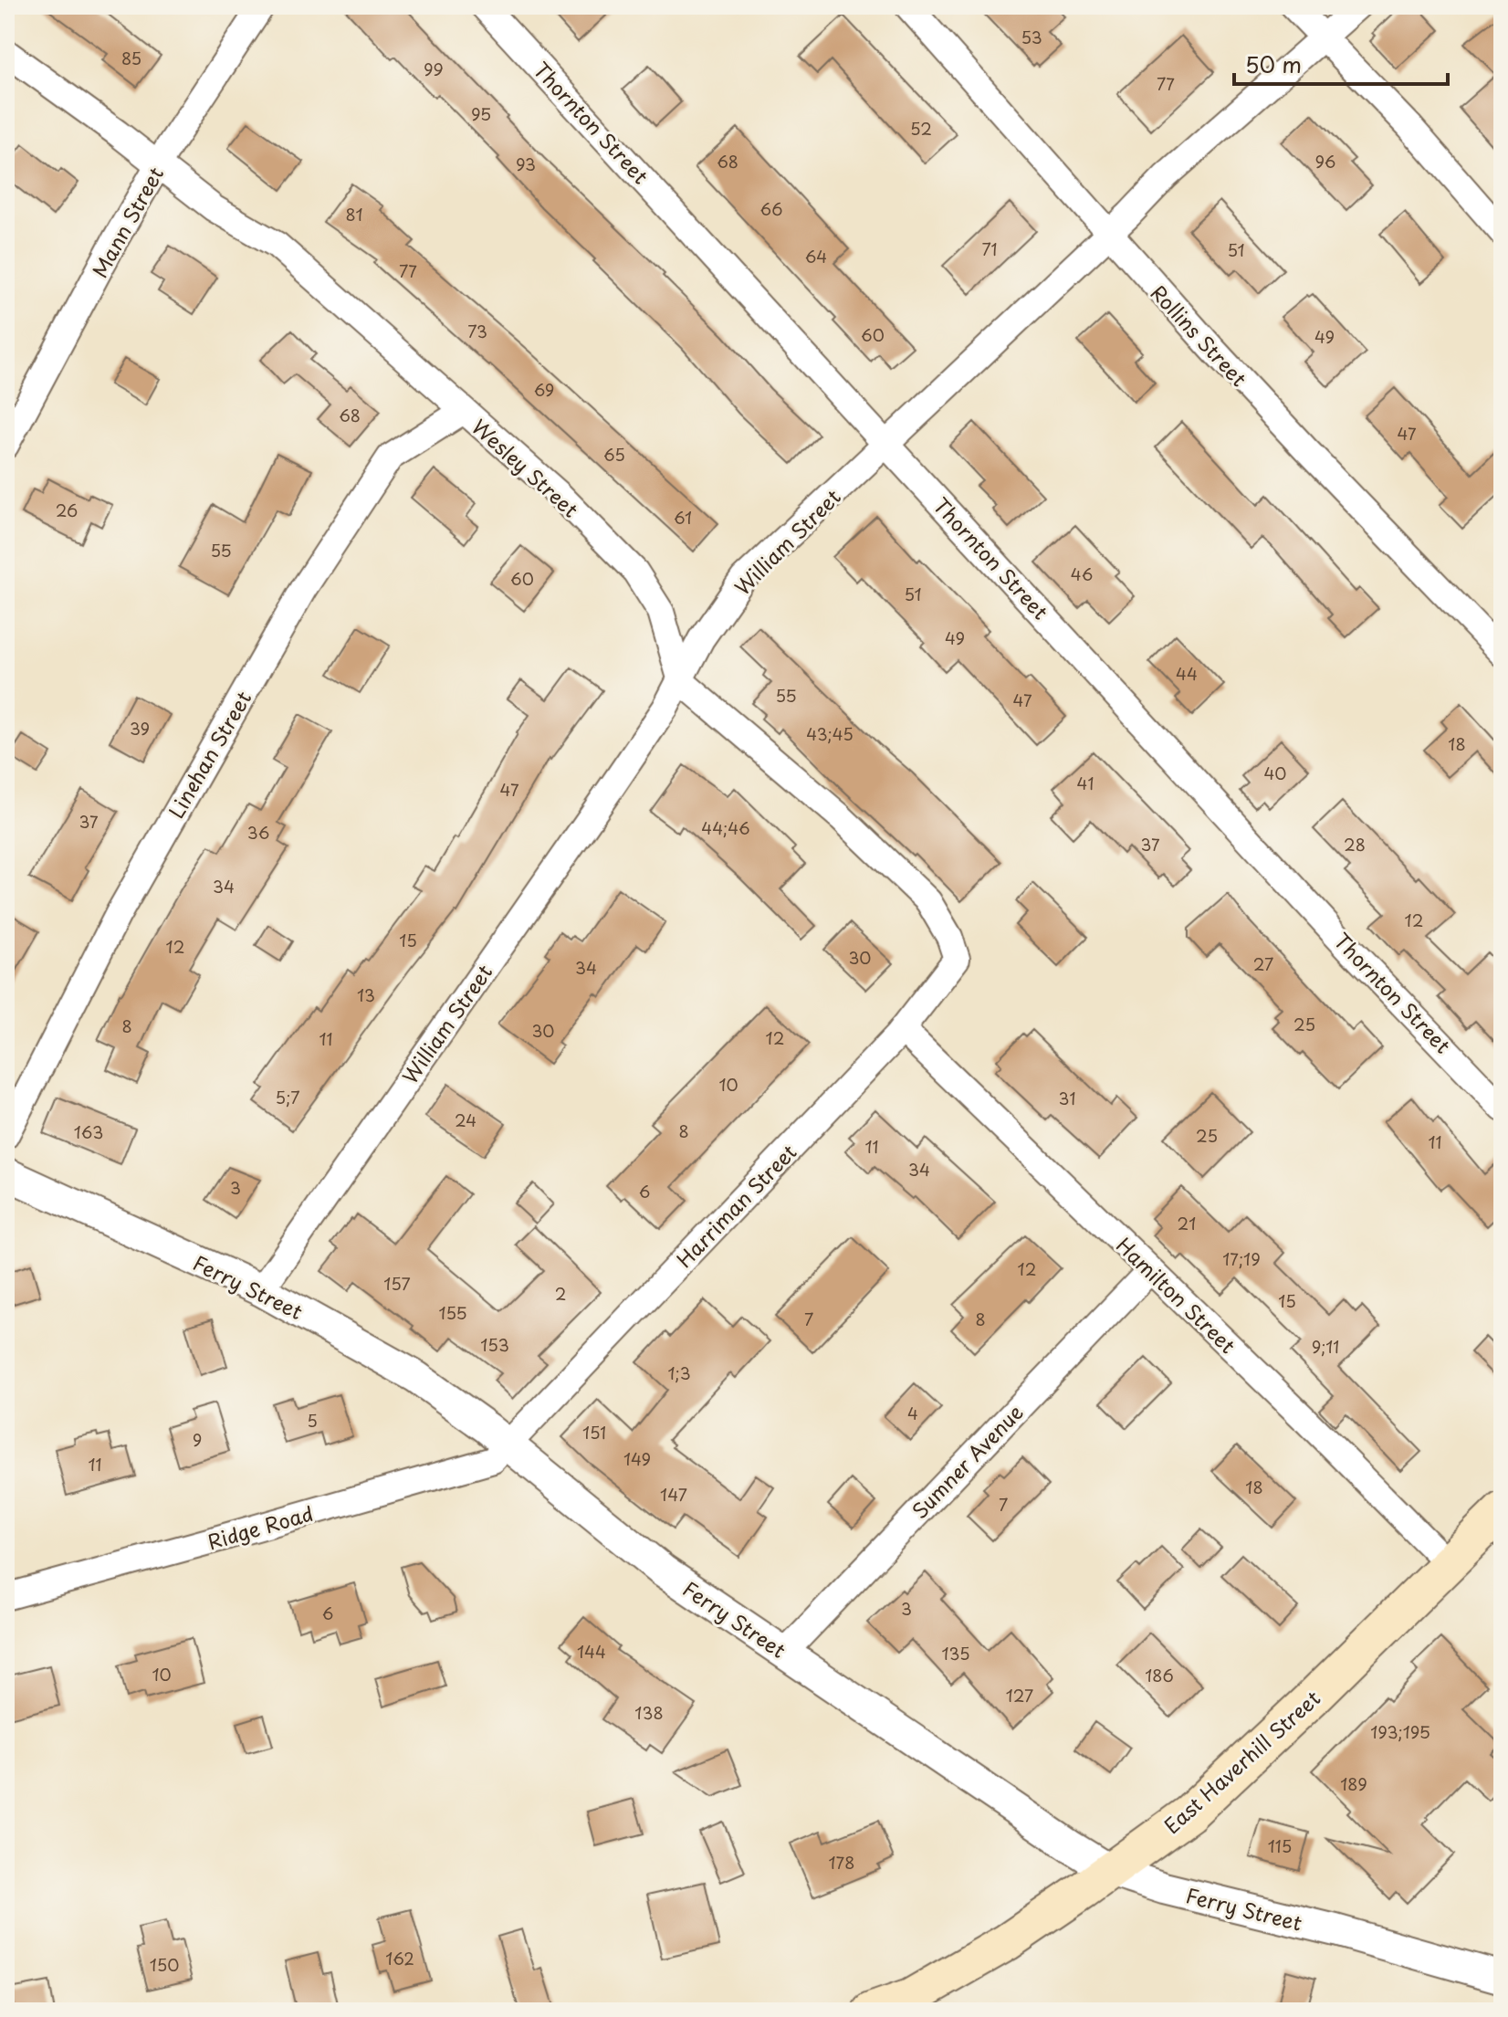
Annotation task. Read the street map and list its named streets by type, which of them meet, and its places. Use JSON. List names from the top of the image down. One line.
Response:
{"streets":{"main road":["East Haverhill Street"],"street":["Thornton Street","Mann Street","Rollins Street","Wesley Street","William Street","Linehan Street","Harriman Street","Ferry Street","Hamilton Street","Sumner Avenue","Ridge Road"]},"crossings":[["Thornton Street","William Street"],["Mann Street","Wesley Street"],["Rollins Street","William Street"],["Wesley Street","William Street"],["Wesley Street","Linehan Street"],["Wesley Street","Harriman Street"],["William Street","Harriman Street"],["William Street","Ferry Street"],["Harriman Street","Ferry Street"],["Harriman Street","Hamilton Street"],["Harriman Street","Ridge Road"],["Ferry Street","Sumner Avenue"],["Ferry Street","Ridge Road"],["Ferry Street","East Haverhill Street"],["Hamilton Street","Sumner Avenue"],["Hamilton Street","East Haverhill Street"]],"house_numbers":["53","85","99","77","95","52","68","96","93","66","81","71","51","64","77","73","60","49","69","68","47","65","26","61","55","46","60","51","49","44","55","47","39","43;45","18","40","41","47","37","44;46","36","37","28","34","12","15","12","30","27","34","13","25","8","30","12","11","10","5;7","31","24","8","163","25","11","11","34","3","6","21","17;19","12","157","2","15","155","7","8","153","9;11","1;3","4","5","151","9","149","11","18","147","7","3","6","144","135","10","186","127","138","193;195","189","115","178","162","150"],"scale_bar":"50 m"}
